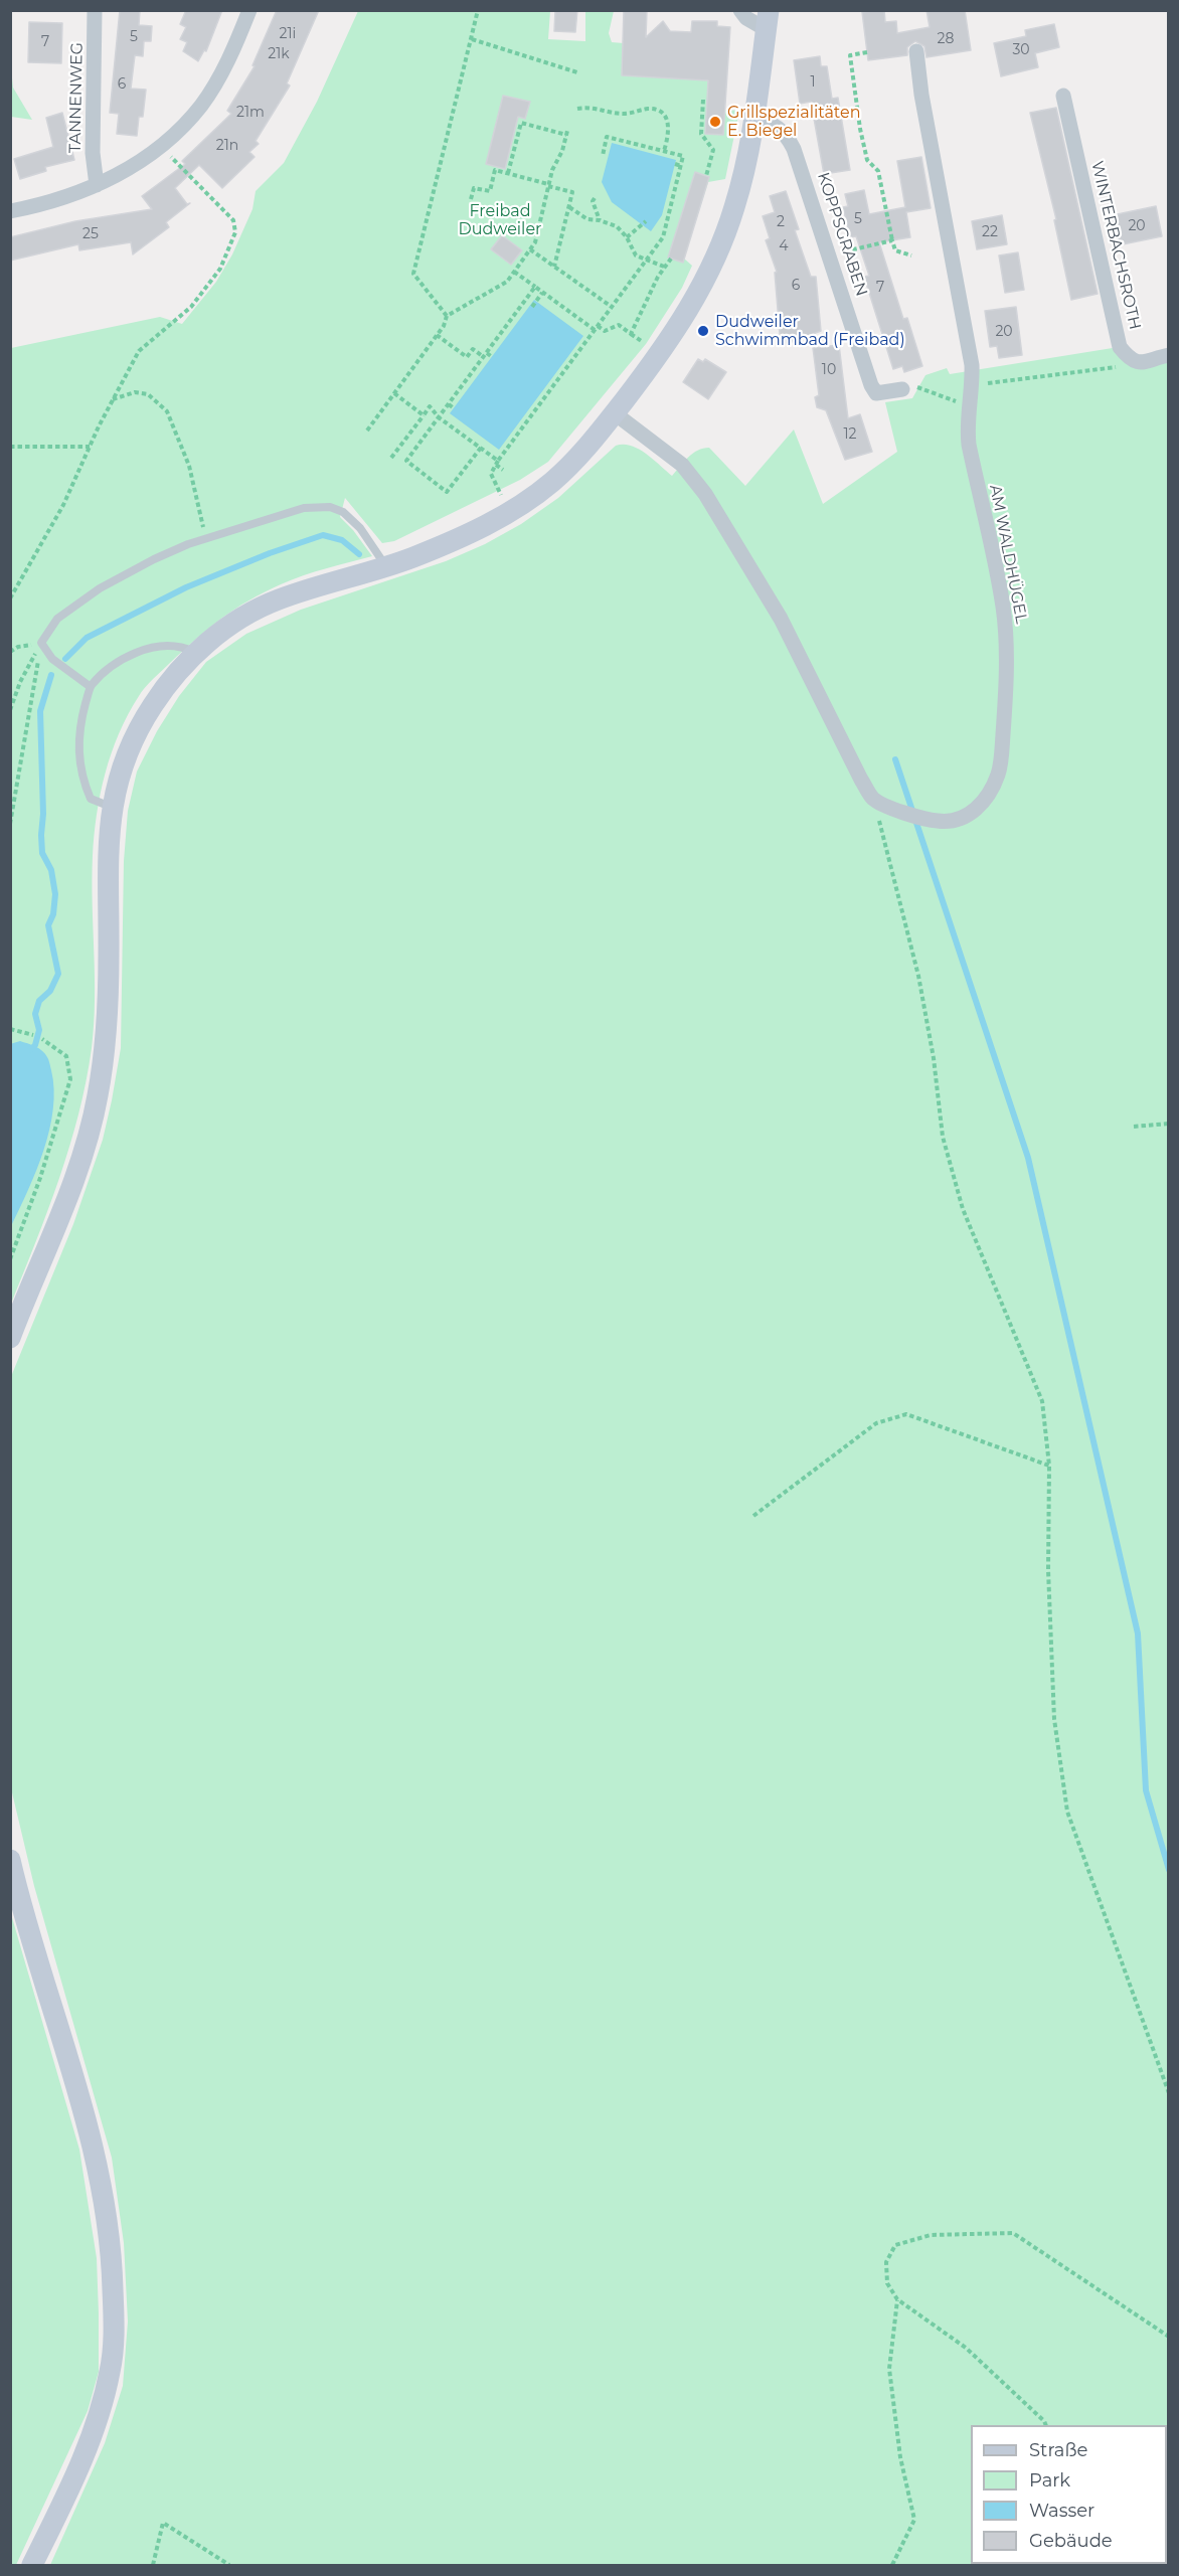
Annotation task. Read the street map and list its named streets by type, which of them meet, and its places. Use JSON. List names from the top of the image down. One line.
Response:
{"streets":{"street":["TANNENWEG","KOPPSGRABEN","WINTERBACHSROTH","AM WALDHÜGEL"]},"parks":["Freibad Dudweiler"],"places":["Grillspezialitäten E. Biegel","Dudweiler Schwimmbad (Freibad)"],"house_numbers":["21i","5","28","7","30","21k","1","6","21m","21n","5","2","20","22","25","4","6","7","20","10","12"],"legend":["Straße","Park","Wasser","Gebäude"]}
